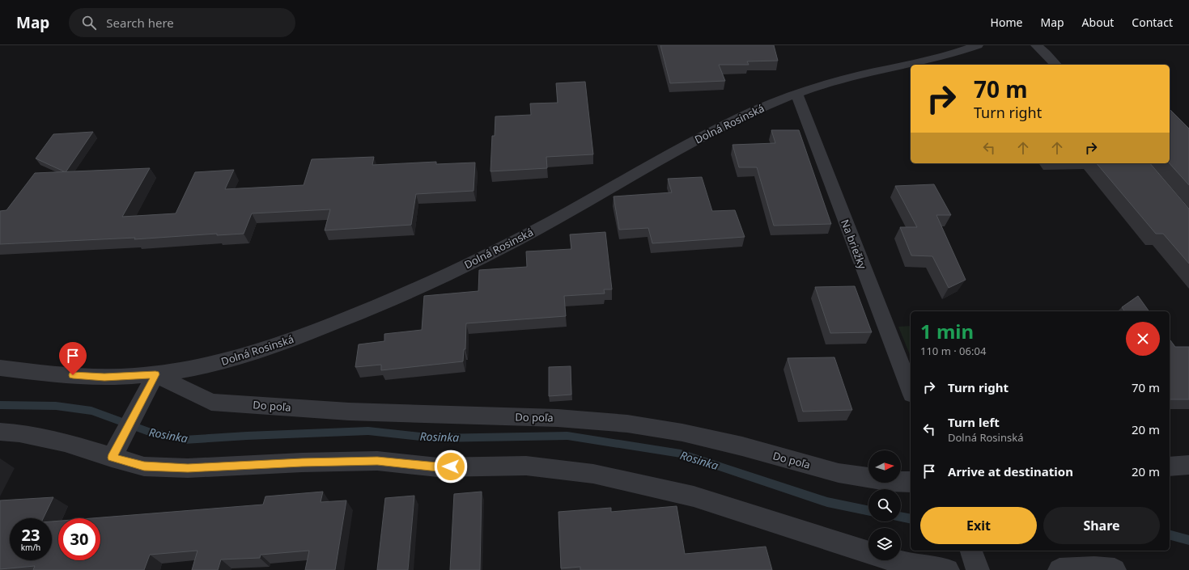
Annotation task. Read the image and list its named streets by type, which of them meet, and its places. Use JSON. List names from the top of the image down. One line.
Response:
{"streets":{"street":["Dolná Rosinská","Na briežky","Do poľa"]},"crossings":[["Dolná Rosinská","Na briežky"],["Dolná Rosinská","Do poľa"]],"water":["Rosinka"],"north":"right","page":{"header":"Map","search":"Search here","nav":["Home","Map","About","Contact"],"turn":["70 m","Turn right"],"heading":["1 min","110 m · 06:04"],"list":[{"name":"Turn right","value":"70 m"},{"name":"Turn left","note":"Dolná Rosinská","value":"20 m"},{"name":"Arrive at destination","value":"20 m"}],"buttons":["Exit","Share"],"speed":"23 km/h","limit":"30"}}
